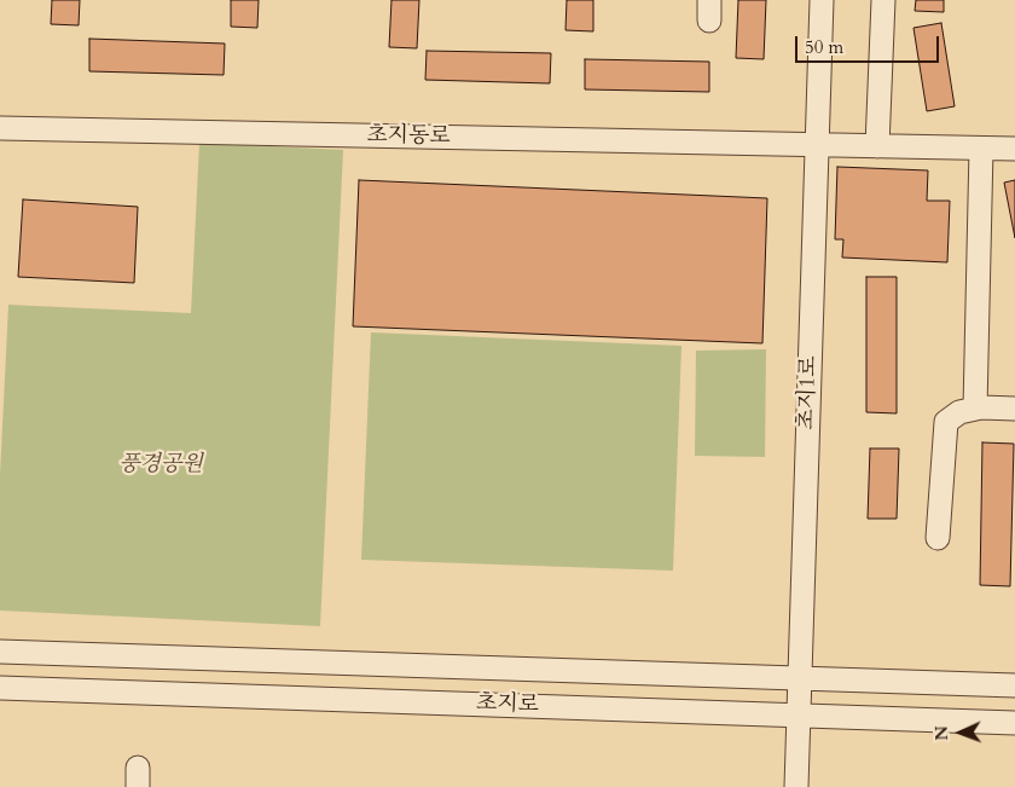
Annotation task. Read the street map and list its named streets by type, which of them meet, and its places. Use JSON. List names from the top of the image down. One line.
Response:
{"streets":{"street":["초지동로","초지1로","초지로"]},"crossings":[["초지동로","초지1로"],["초지1로","초지로"]],"parks":["풍경공원"],"scale_bar":"50 m","north":"left"}
